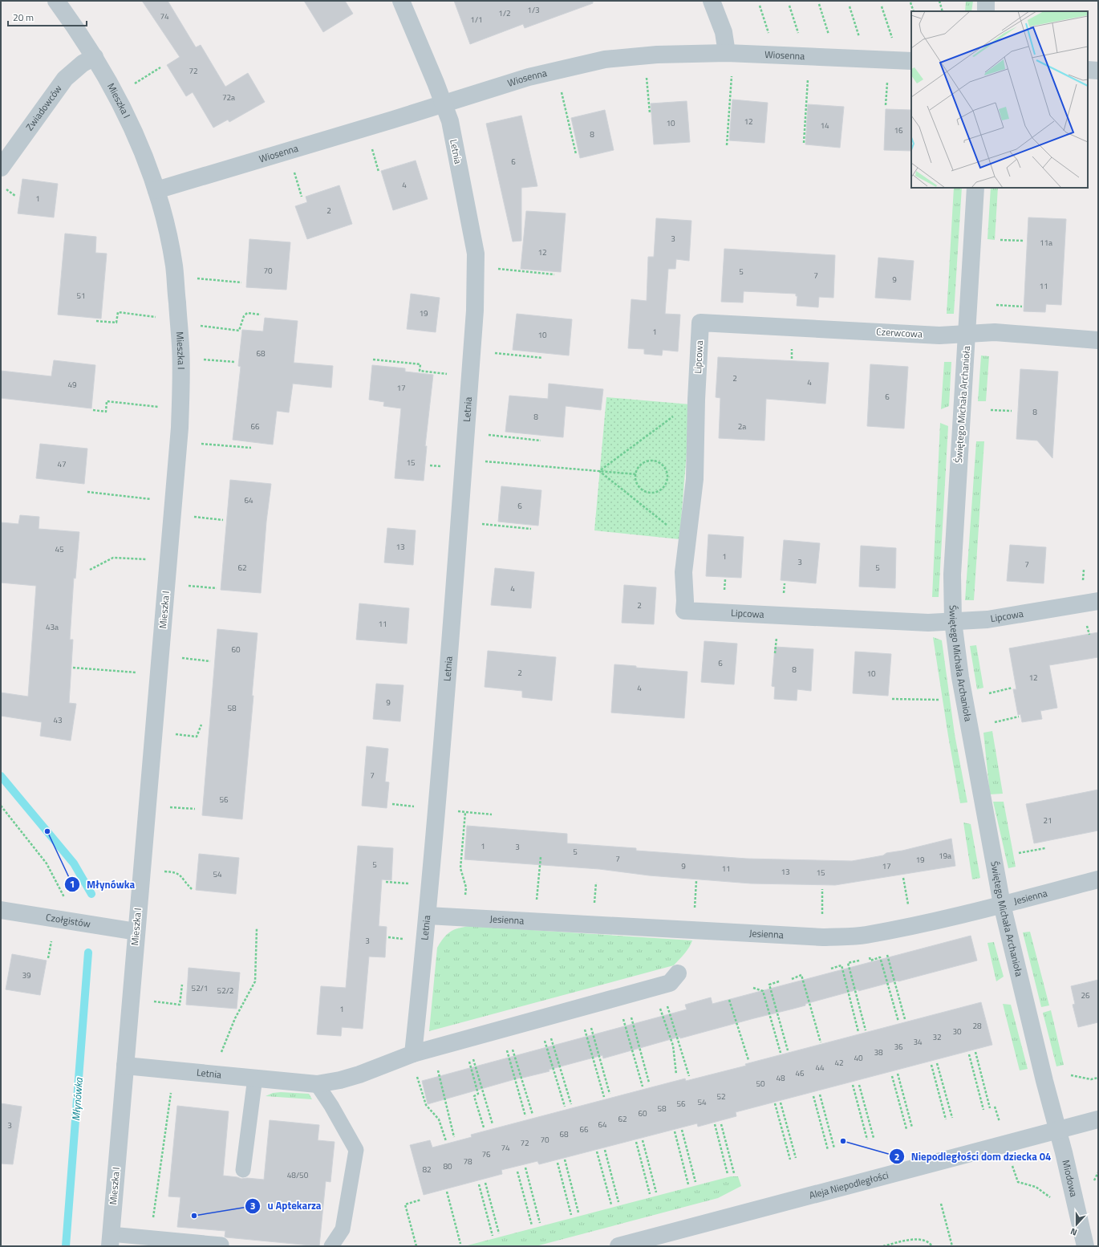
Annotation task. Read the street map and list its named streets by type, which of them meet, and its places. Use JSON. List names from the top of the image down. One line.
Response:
{"streets":{"street":["Wiosenna","Mieszka I","Zwiadowców","Letnia","Czerwcowa","Lipcowa","Świętego Michała Archanioła","Jesienna","Czołgistów","Miodowa","Aleja Niepodległości"]},"crossings":[["Wiosenna","Mieszka I"],["Wiosenna","Letnia"],["Mieszka I","Zwiadowców"],["Mieszka I","Letnia"],["Mieszka I","Czołgistów"],["Letnia","Jesienna"],["Czerwcowa","Lipcowa"],["Czerwcowa","Świętego Michała Archanioła"],["Lipcowa","Świętego Michała Archanioła"],["Świętego Michała Archanioła","Jesienna"],["Świętego Michała Archanioła","Miodowa"],["Świętego Michała Archanioła","Aleja Niepodległości"],["Miodowa","Aleja Niepodległości"]],"water":["Młynówka"],"places":["Młynówka","Niepodległości dom dziecka 04","u Aptekarza"],"house_numbers":["1/3","1/2","74","1/1","72","72a","12","10","14","16","8","6","4","1","2","3","11a","12","70","5","7","9","11","51","19","1","10","68","2","4","49","17","6","8","8","66","2a","15","47","64","6","13","45","1","3","7","62","5","4","2","11","43a","60","6","8","2","10","12","4","9","58","43","7","56","21","1","3","5","19a","7","19","5","9","17","11","13","15","54","3","39","52/1","52/2","26","1","28","30","32","34","36","38","40","42","44","46","48","50","52","54","56","58","60","62","64","3","66","68","70","72","74","76","78","80","82","48/50"],"scale_bar":"20 m","north":"bottom"}
